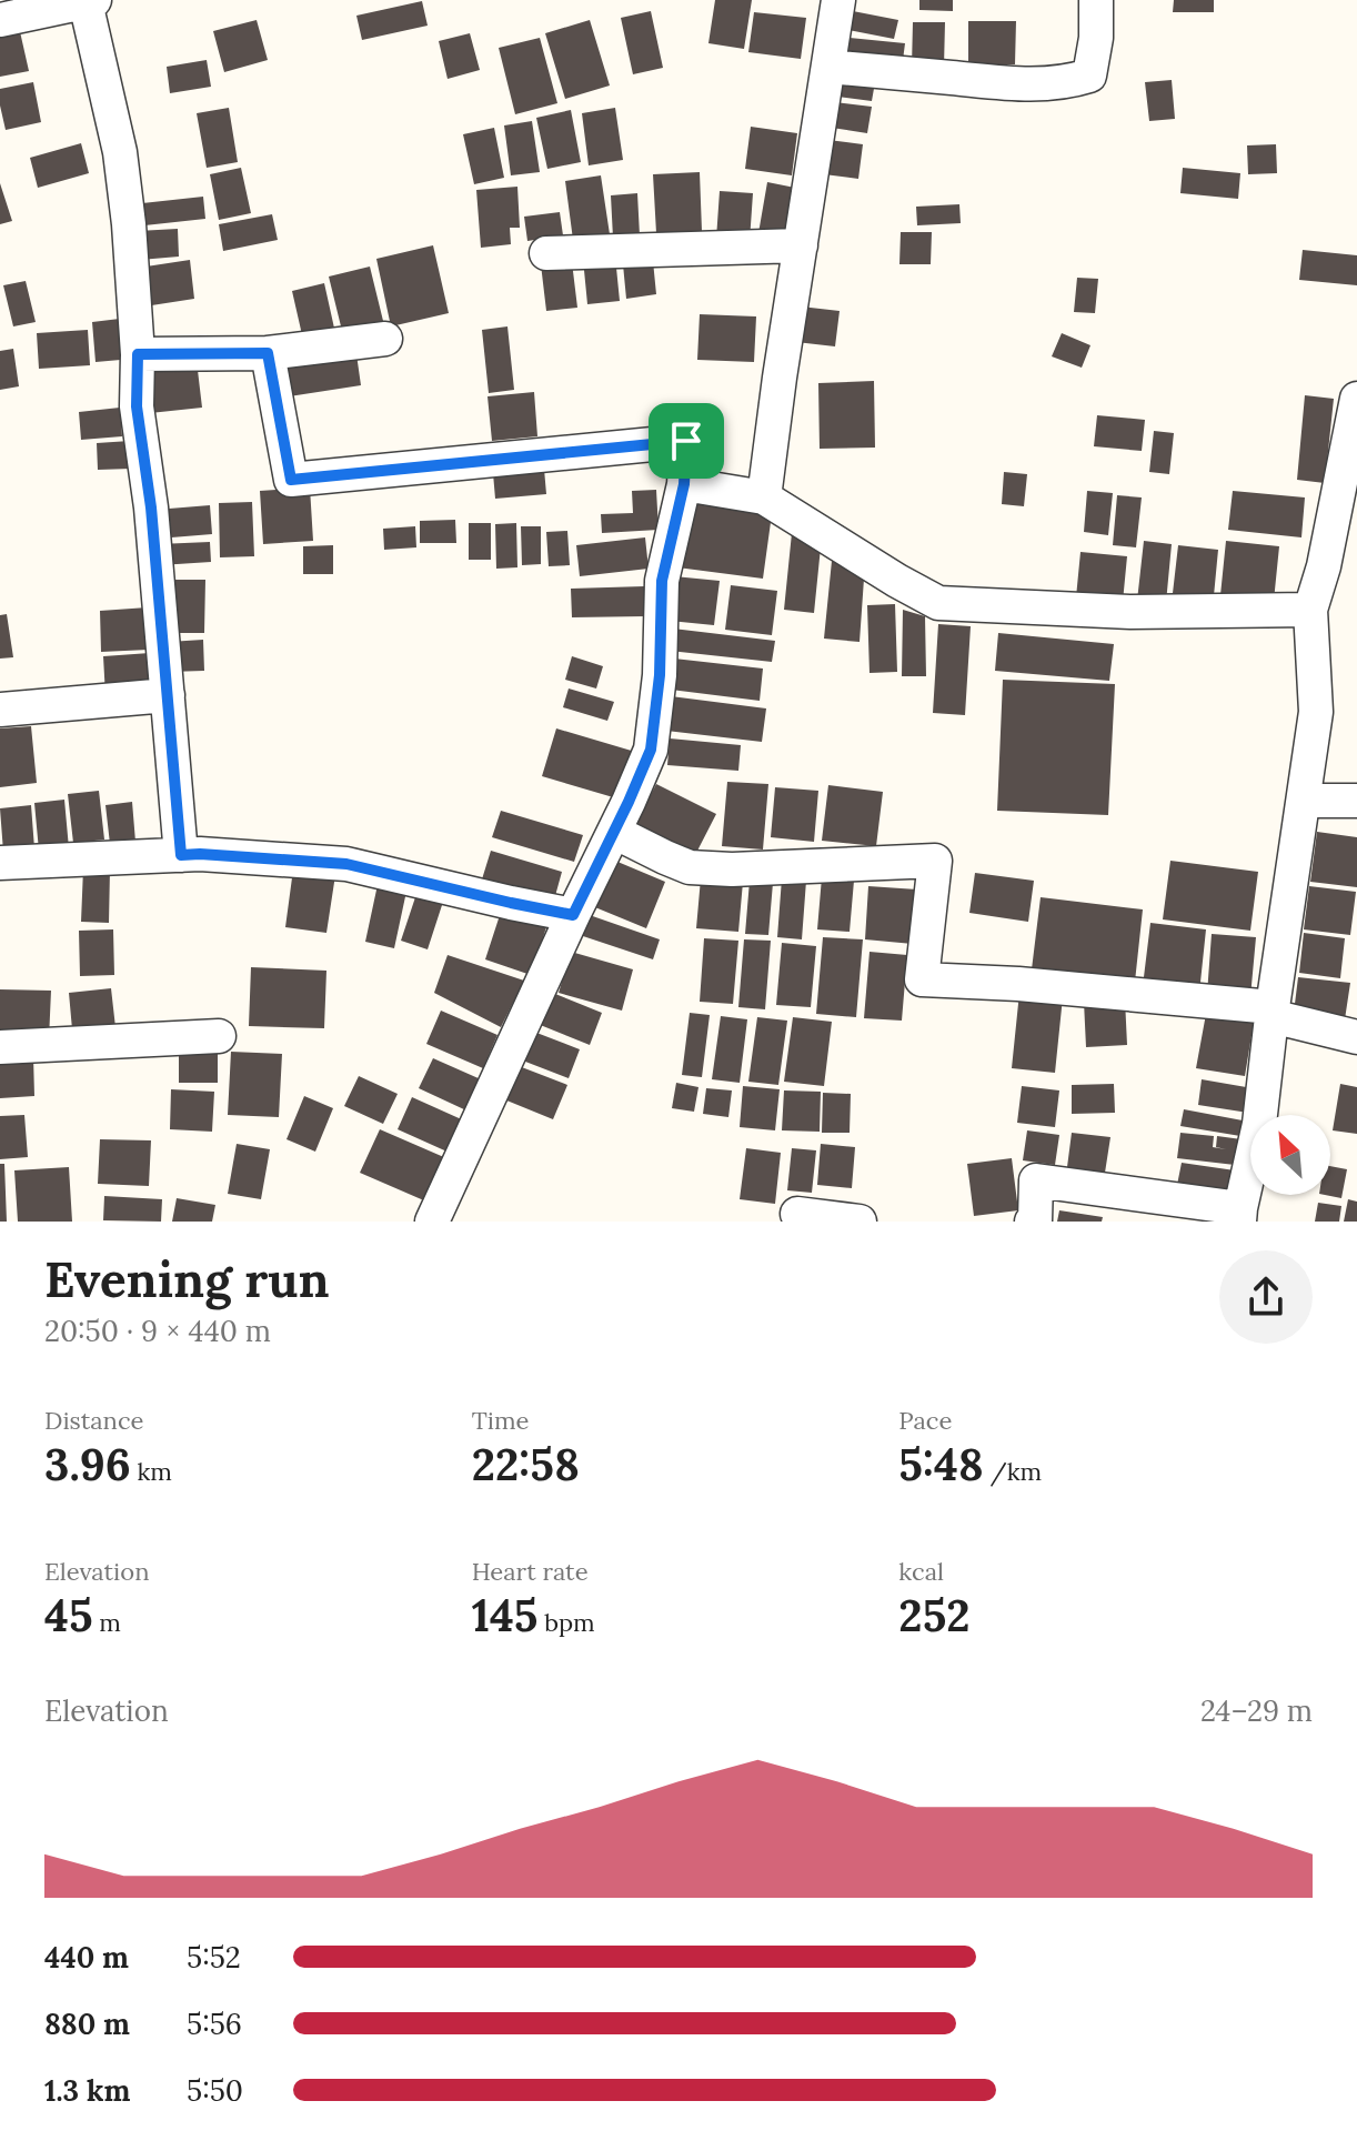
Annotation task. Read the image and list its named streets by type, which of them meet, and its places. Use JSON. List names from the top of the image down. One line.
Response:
{"north":"top left","page":{"heading":["Evening run","20:50 · 9 × 440 m"],"stats":[["Distance","3.96 km"],["Time","22:58"],["Pace","5:48 /km"],["Elevation","45 m"],["Heart rate","145 bpm"],["kcal","252"]],"chart":["Elevation","24–29 m"],"list":[{"name":"440 m","note":"5:52"},{"name":"880 m","note":"5:56"},{"name":"1.3 km","note":"5:50"}]}}
